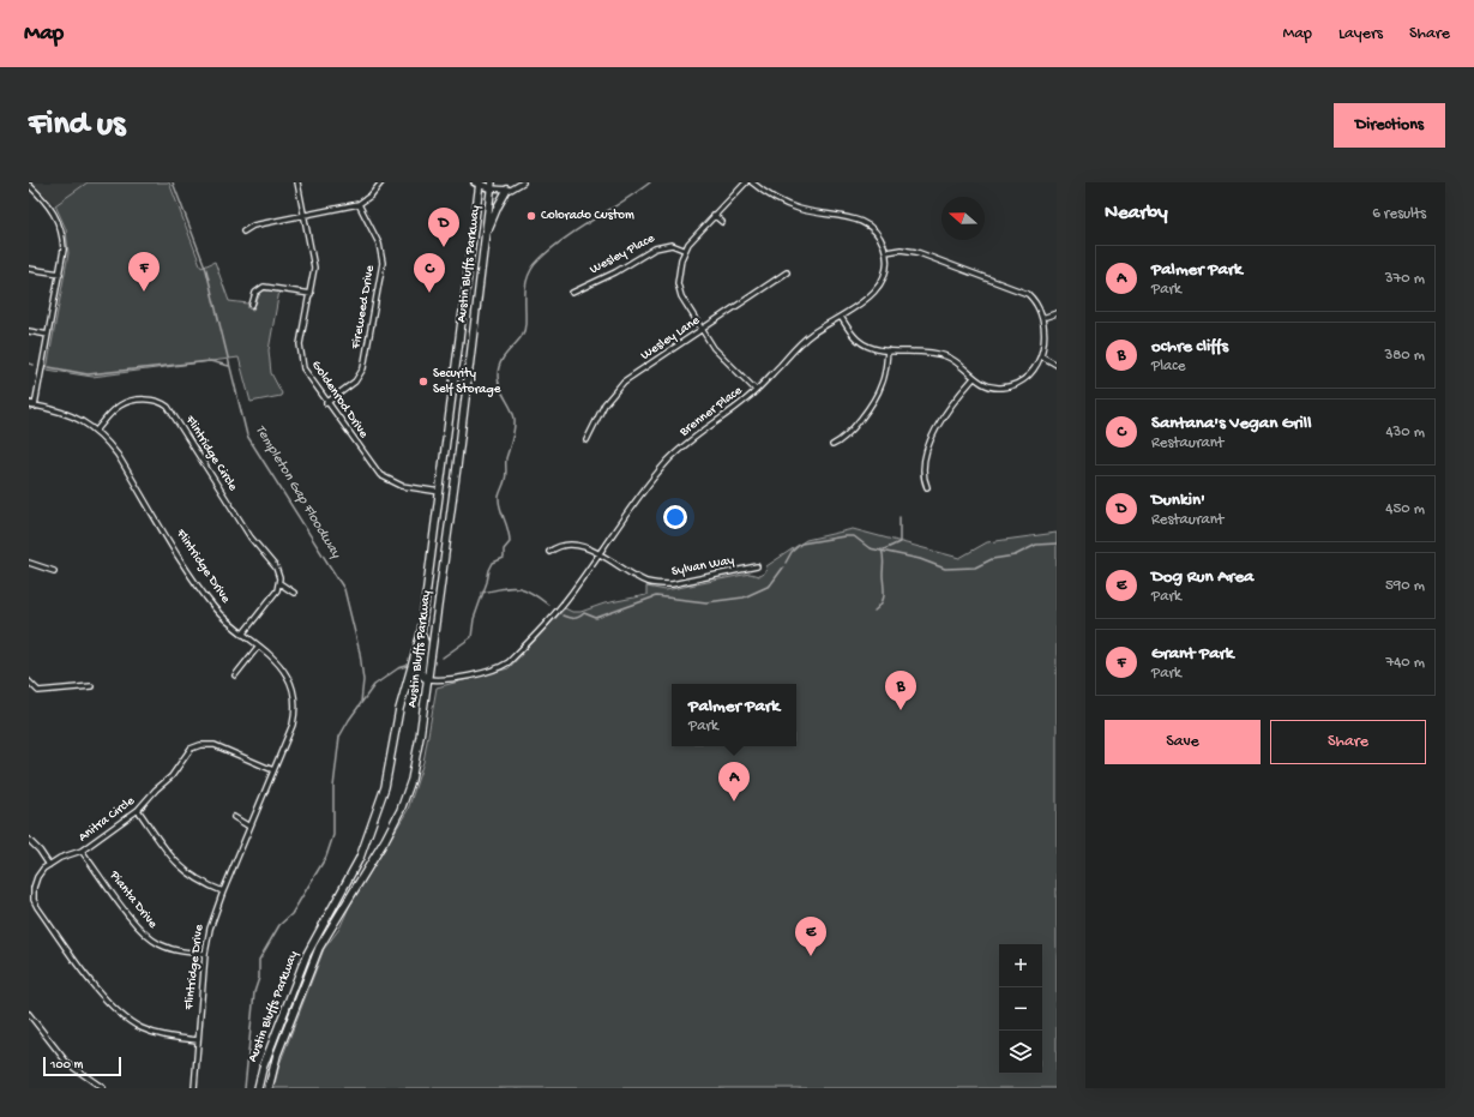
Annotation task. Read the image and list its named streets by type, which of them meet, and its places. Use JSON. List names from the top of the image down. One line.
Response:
{"streets":{"main road":["Austin Bluffs Parkway"],"street":["Wesley Place","Fireweed Drive","Wesley Lane","Goldenrod Drive","Brenner Place","Flintridge Circle","Flintridge Drive","Sylvan Way","Anitra Circle","Pianta Drive"]},"crossings":[["Austin Bluffs Parkway","Goldenrod Drive"],["Austin Bluffs Parkway","Brenner Place"],["Fireweed Drive","Goldenrod Drive"],["Brenner Place","Sylvan Way"],["Flintridge Circle","Flintridge Drive"],["Flintridge Drive","Anitra Circle"],["Flintridge Drive","Pianta Drive"],["Anitra Circle","Pianta Drive"]],"water":["Templeton Gap Floodway"],"places":["Colorado Custom","Security Self Storage"],"scale_bar":"100 m","north":"left","page":{"header":"Map","nav":["Map","Layers","Share"],"buttons":["Directions",["Save","Share"]],"title":"Find us","heading":["Nearby","6 results"],"pins":["D","F","C","B","A","E"],"list":[{"mark":"A","name":"Palmer Park","note":"Park","value":"370 m"},{"mark":"B","name":"ochre cliffs","note":"Place","value":"380 m"},{"mark":"C","name":"Santana's Vegan Grill","note":"Restaurant","value":"430 m"},{"mark":"D","name":"Dunkin'","note":"Restaurant","value":"450 m"},{"mark":"E","name":"Dog Run Area","note":"Park","value":"590 m"},{"mark":"F","name":"Grant Park","note":"Park","value":"740 m"}],"popup":["Palmer Park","Park"],"map_buttons":["+","−"],"scale":"100 m"}}
